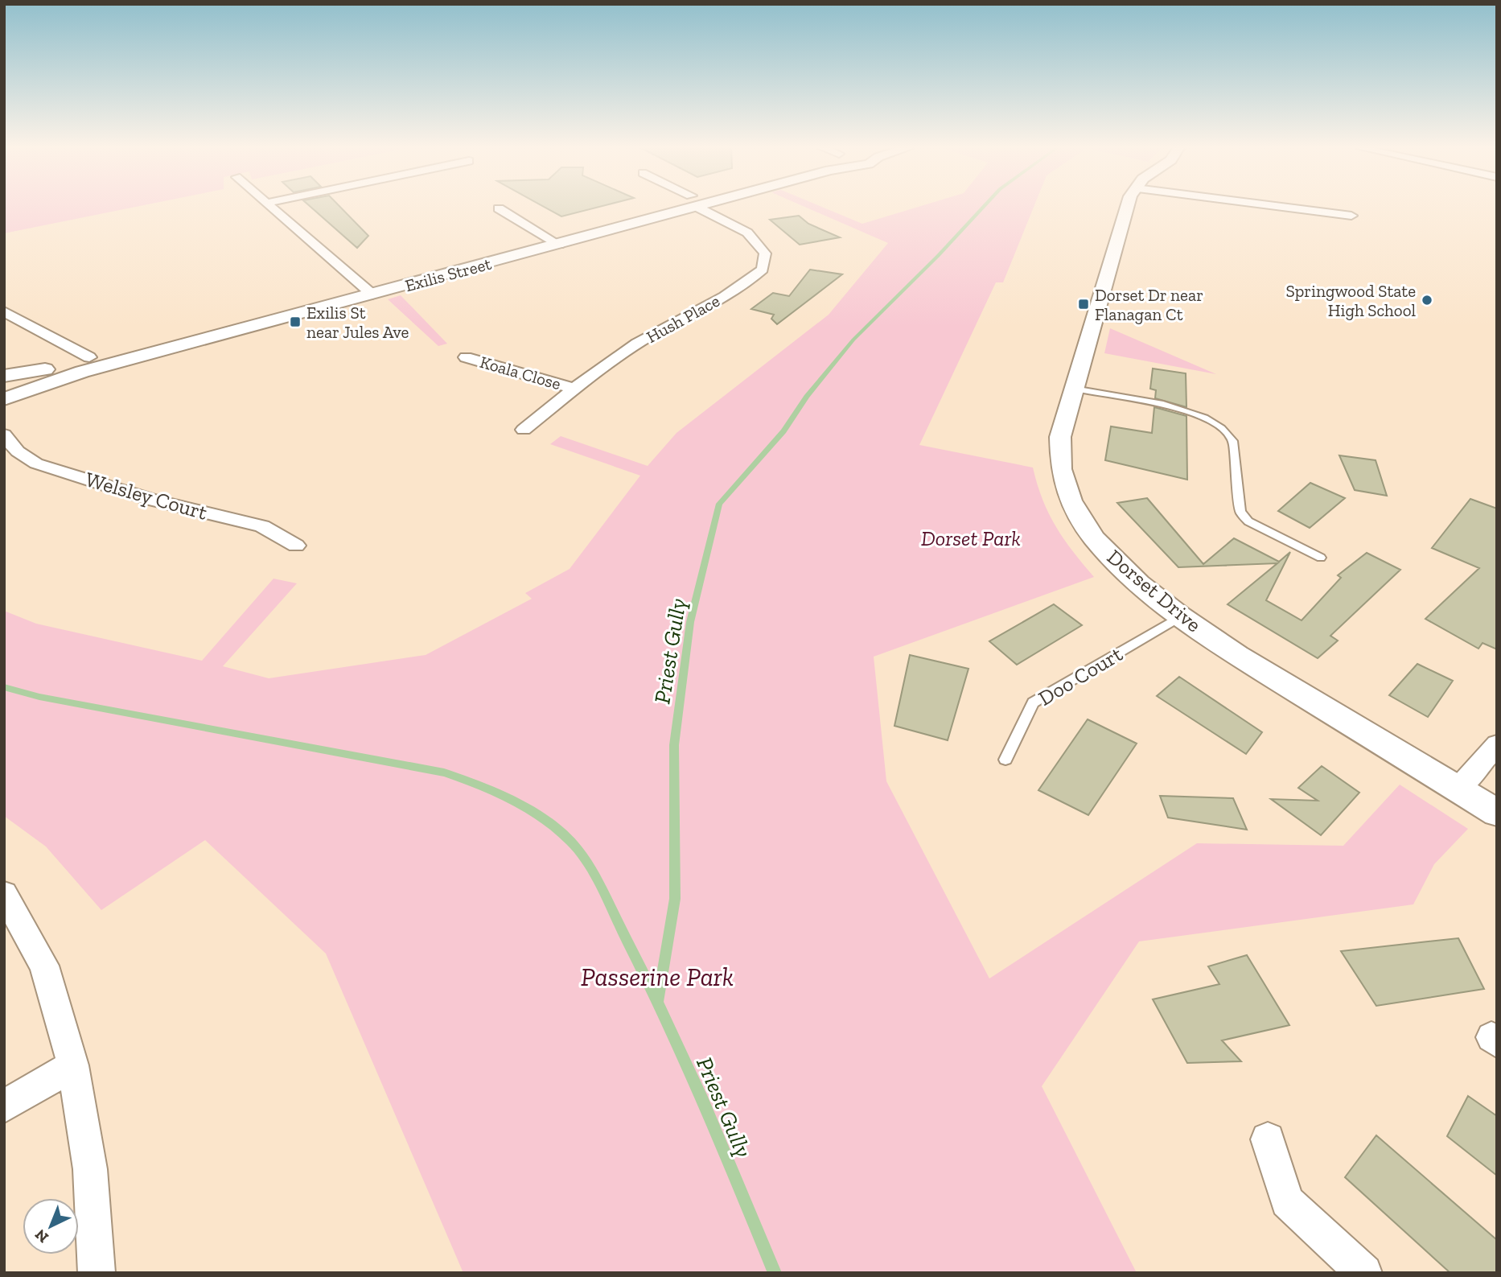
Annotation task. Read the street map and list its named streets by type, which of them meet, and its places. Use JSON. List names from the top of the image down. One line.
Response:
{"streets":{"street":["Exilis Street","Hush Place","Koala Close","Welsley Court","Dorset Drive"],"lane":["Doo Court"]},"crossings":[["Hush Place","Koala Close"],["Dorset Drive","Doo Court"]],"water":["Priest Gully"],"parks":["Dorset Park","Passerine Park"],"places":{"other":["Springwood State High School"],"transit":["Dorset Dr near Flanagan Ct","Exilis St near Jules Ave"]},"north":"bottom left"}
